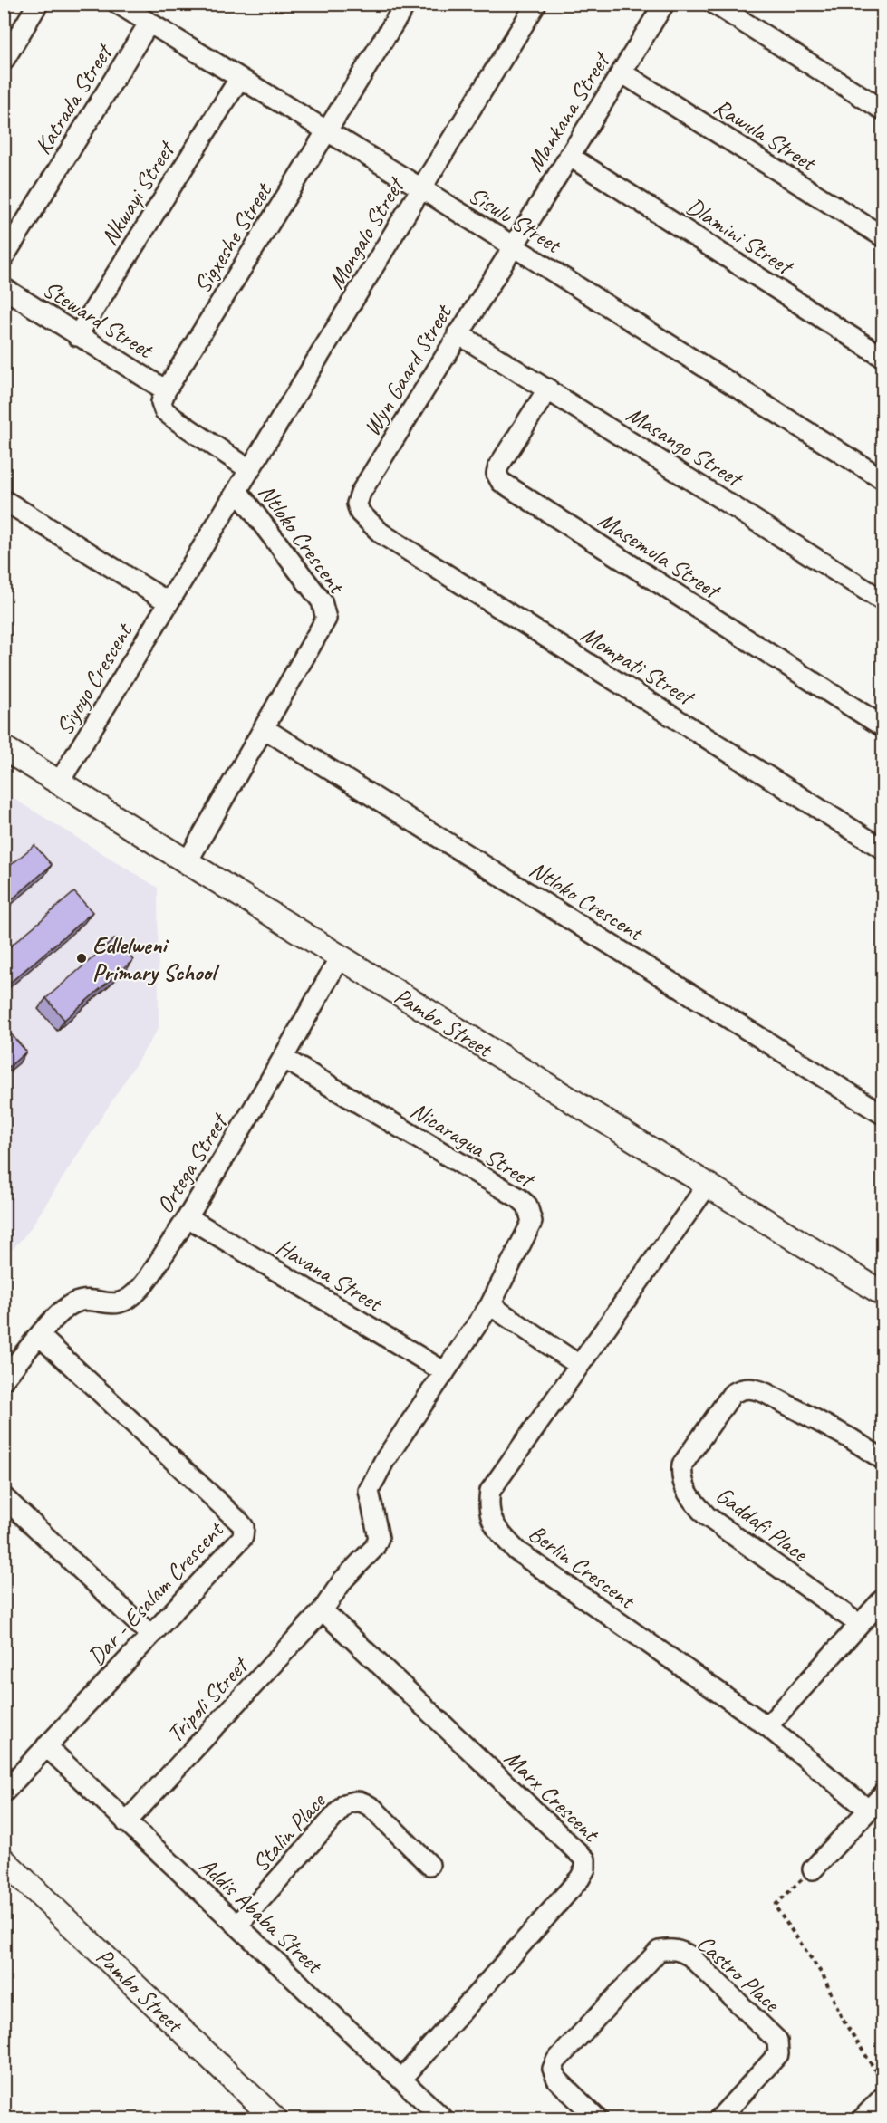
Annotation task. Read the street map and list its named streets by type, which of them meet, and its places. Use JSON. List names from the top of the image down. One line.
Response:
{"streets":{"street":["Katrada Street","Mankana Street","Rawula Street","Nkwayi Street","Sisulu Street","Mongalo Street","Dlamini Street","Sigxeshe Street","Steward Street","Wyn Gaard Street","Masango Street","Ntloko Crescent","Masemula Street","Mompati Street","Siyoyo Crescent","Pambo Street","Nicaragua Street","Ortega Street","Havana Street","Gaddafi Place","Berlin Crescent","Dar - Esalam Crescent","Tripoli Street","Marx Crescent","Stalin Place","Addis Ababa Street","Castro Place"]},"crossings":[["Katrada Street","Sisulu Street"],["Mankana Street","Rawula Street"],["Mankana Street","Sisulu Street"],["Mankana Street","Dlamini Street"],["Mankana Street","Wyn Gaard Street"],["Nkwayi Street","Sisulu Street"],["Nkwayi Street","Steward Street"],["Sisulu Street","Mongalo Street"],["Sisulu Street","Sigxeshe Street"],["Sisulu Street","Wyn Gaard Street"],["Mongalo Street","Ntloko Crescent"],["Mongalo Street","Siyoyo Crescent"],["Sigxeshe Street","Steward Street"],["Wyn Gaard Street","Masango Street"],["Wyn Gaard Street","Mompati Street"],["Masango Street","Masemula Street"],["Ntloko Crescent","Siyoyo Crescent"],["Ntloko Crescent","Pambo Street"],["Siyoyo Crescent","Pambo Street"],["Pambo Street","Ortega Street"],["Pambo Street","Berlin Crescent"],["Nicaragua Street","Ortega Street"],["Nicaragua Street","Havana Street"],["Nicaragua Street","Tripoli Street"],["Ortega Street","Havana Street"],["Ortega Street","Dar - Esalam Crescent"],["Havana Street","Tripoli Street"],["Dar - Esalam Crescent","Addis Ababa Street"],["Tripoli Street","Marx Crescent"],["Tripoli Street","Addis Ababa Street"],["Marx Crescent","Addis Ababa Street"],["Stalin Place","Addis Ababa Street"]],"places":["Edlelweni Primary School"]}
